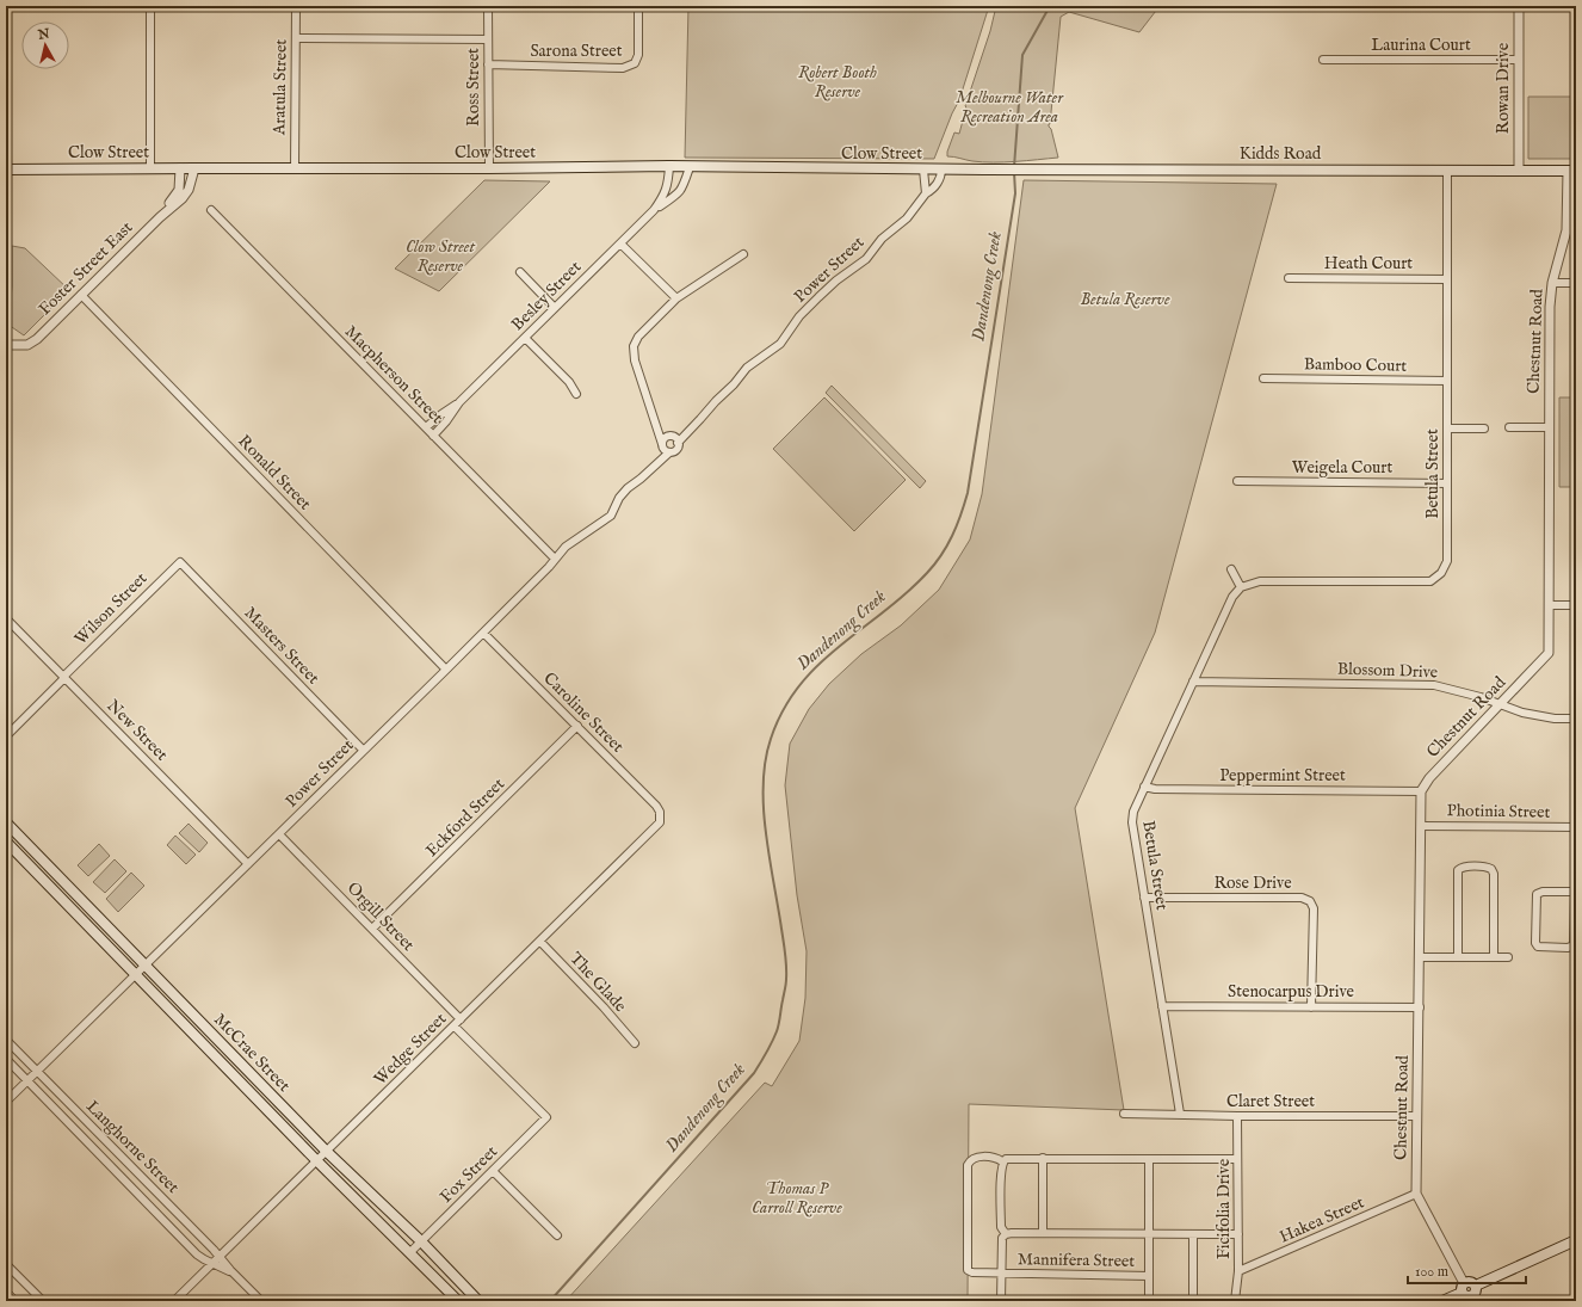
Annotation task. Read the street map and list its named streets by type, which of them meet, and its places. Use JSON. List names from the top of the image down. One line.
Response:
{"streets":{"main road":["Clow Street","Kidds Road","McCrae Street"],"street":["Laurina Court","Sarona Street","Aratula Street","Ross Street","Rowan Drive","Heath Court","Foster Street East","Power Street","Besley Street","Chestnut Road","Bamboo Court","Macpherson Street","Weigela Court","Ronald Street","Betula Street","Wilson Street","Masters Street","Blossom Drive","Caroline Street","New Street","Peppermint Street","Photinia Street","Eckford Street","Rose Drive","Orgill Street","The Glade","Stenocarpus Drive","Wedge Street","Claret Street","Langhorne Street","Fox Street","Ficifolia Drive","Hakea Street","Mannifera Street"]},"crossings":[["Laurina Court","Rowan Drive"],["Sarona Street","Ross Street"],["Aratula Street","Clow Street"],["Ross Street","Clow Street"],["Rowan Drive","Kidds Road"],["Clow Street","Kidds Road"],["Clow Street","Foster Street East"],["Clow Street","Power Street"],["Clow Street","Besley Street"],["Kidds Road","Chestnut Road"],["Kidds Road","Betula Street"],["Heath Court","Betula Street"],["Foster Street East","Ronald Street"],["Power Street","Macpherson Street"],["Power Street","Ronald Street"],["Power Street","Masters Street"],["Power Street","Caroline Street"],["Power Street","New Street"],["Power Street","Orgill Street"],["Power Street","McCrae Street"],["Power Street","Langhorne Street"],["Besley Street","Macpherson Street"],["Chestnut Road","Blossom Drive"],["Chestnut Road","Peppermint Street"],["Chestnut Road","Photinia Street"],["Chestnut Road","Stenocarpus Drive"],["Chestnut Road","Claret Street"],["Chestnut Road","Hakea Street"],["Bamboo Court","Betula Street"],["Weigela Court","Betula Street"],["Betula Street","Blossom Drive"],["Betula Street","Peppermint Street"],["Betula Street","Rose Drive"],["Betula Street","Stenocarpus Drive"],["Betula Street","Claret Street"],["Wilson Street","Masters Street"],["Wilson Street","New Street"],["Caroline Street","Eckford Street"],["Caroline Street","Wedge Street"],["Eckford Street","Orgill Street"],["Rose Drive","Stenocarpus Drive"],["Orgill Street","Wedge Street"],["The Glade","Wedge Street"],["Wedge Street","McCrae Street"],["Wedge Street","Langhorne Street"],["Wedge Street","Fox Street"],["McCrae Street","Fox Street"],["Claret Street","Ficifolia Drive"],["Ficifolia Drive","Hakea Street"]],"water":["Dandenong Creek"],"parks":["Robert Booth Reserve","Melbourne Water Recreation Area","Clow Street Reserve","Betula Reserve","Thomas P Carroll Reserve"],"scale_bar":"100 m","north":"top"}
